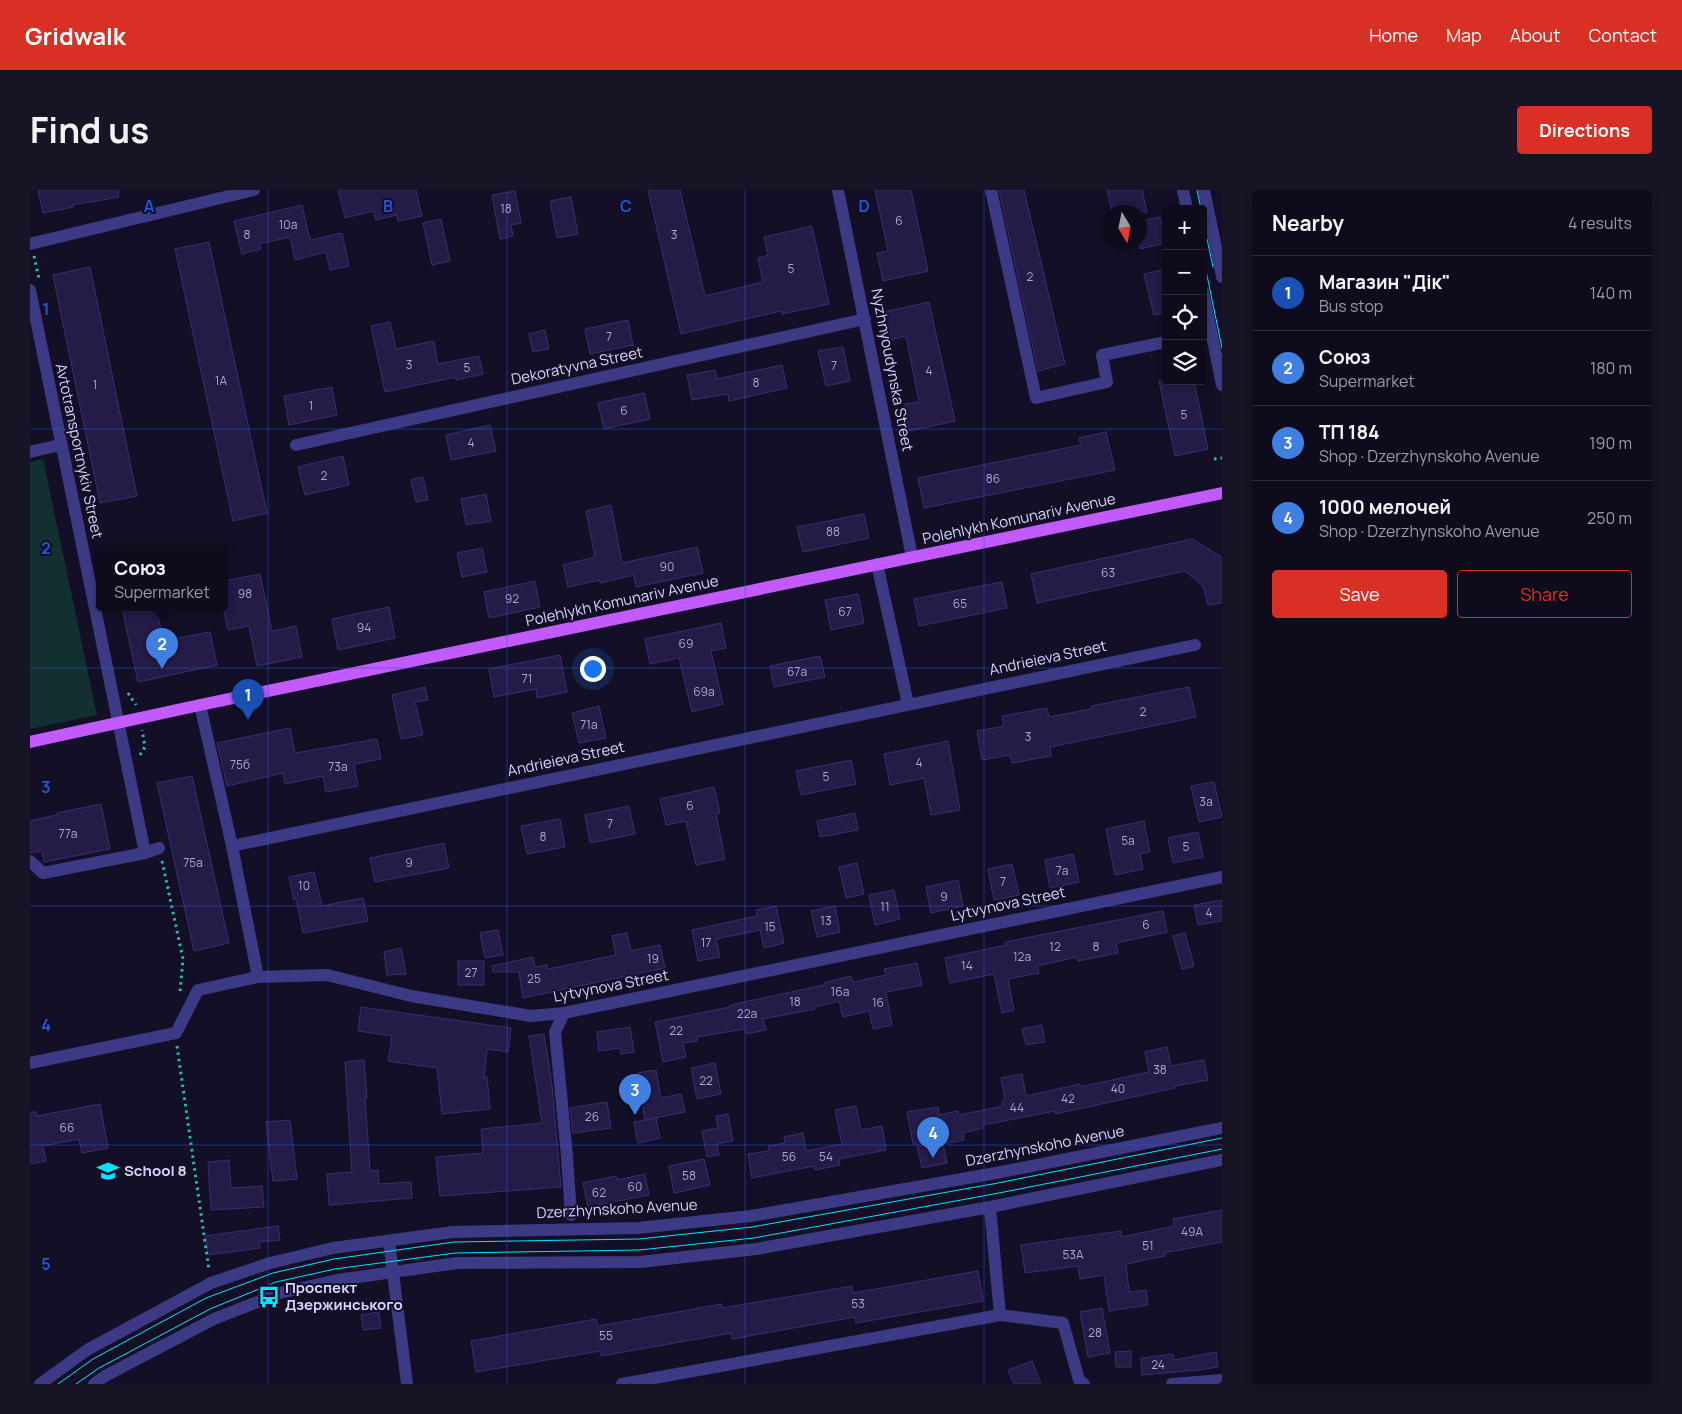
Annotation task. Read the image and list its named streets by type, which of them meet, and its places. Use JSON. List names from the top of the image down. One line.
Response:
{"streets":{"main road":["Polehlykh Komunariv Avenue"],"street":["Dekoratyvna Street","Nyzhnyoudynska Street","Avtotransportnykiv Street","Andrieieva Street","Lytvynova Street","Dzerzhynskoho Avenue"]},"crossings":[["Dekoratyvna Street","Nyzhnyoudynska Street"],["Nyzhnyoudynska Street","Polehlykh Komunariv Avenue"],["Avtotransportnykiv Street","Polehlykh Komunariv Avenue"]],"places":{"school or university":["School 8"],"bus stop":["Проспект Дзержинського"]},"house_numbers":["18","6","10а","8","3","5","2","7","3","7","5","4","1А","8","1","1","6","5","4","2","86","88","90","63","98","92","65","67","94","69","67а","71","69а","2","71а","3","4","75б","73а","5","3а","6","7","77а","8","5а","5","75а","9","7а","7","10","9","11","4","13","6","15","17","12","8","12а","19","14","27","25","16а","18","16","22а","22","38","22","40","42","44","26","66","56","54","58","60","62","49А","51","53А","53","28","55","24"],"north":"bottom","page":{"header":"Gridwalk","nav":["Home","Map","About","Contact"],"title":"Find us","buttons":["Directions",["Save","Share"]],"heading":["Nearby","4 results"],"map_buttons":["+","−"],"list":[{"mark":"1","name":"Магазин \"Дік\"","note":"Bus stop","value":"140 m"},{"mark":"2","name":"Союз","note":"Supermarket","value":"180 m"},{"mark":"3","name":"ТП 184","note":"Shop · Dzerzhynskoho Avenue","value":"190 m"},{"mark":"4","name":"1000 мелочей","note":"Shop · Dzerzhynskoho Avenue","value":"250 m"}],"popup":["Союз","Supermarket"],"pins":["2","1","3","4"]},"grid":{"columns":["A","B","C","D"],"rows":["1","2","3","4","5"]}}
